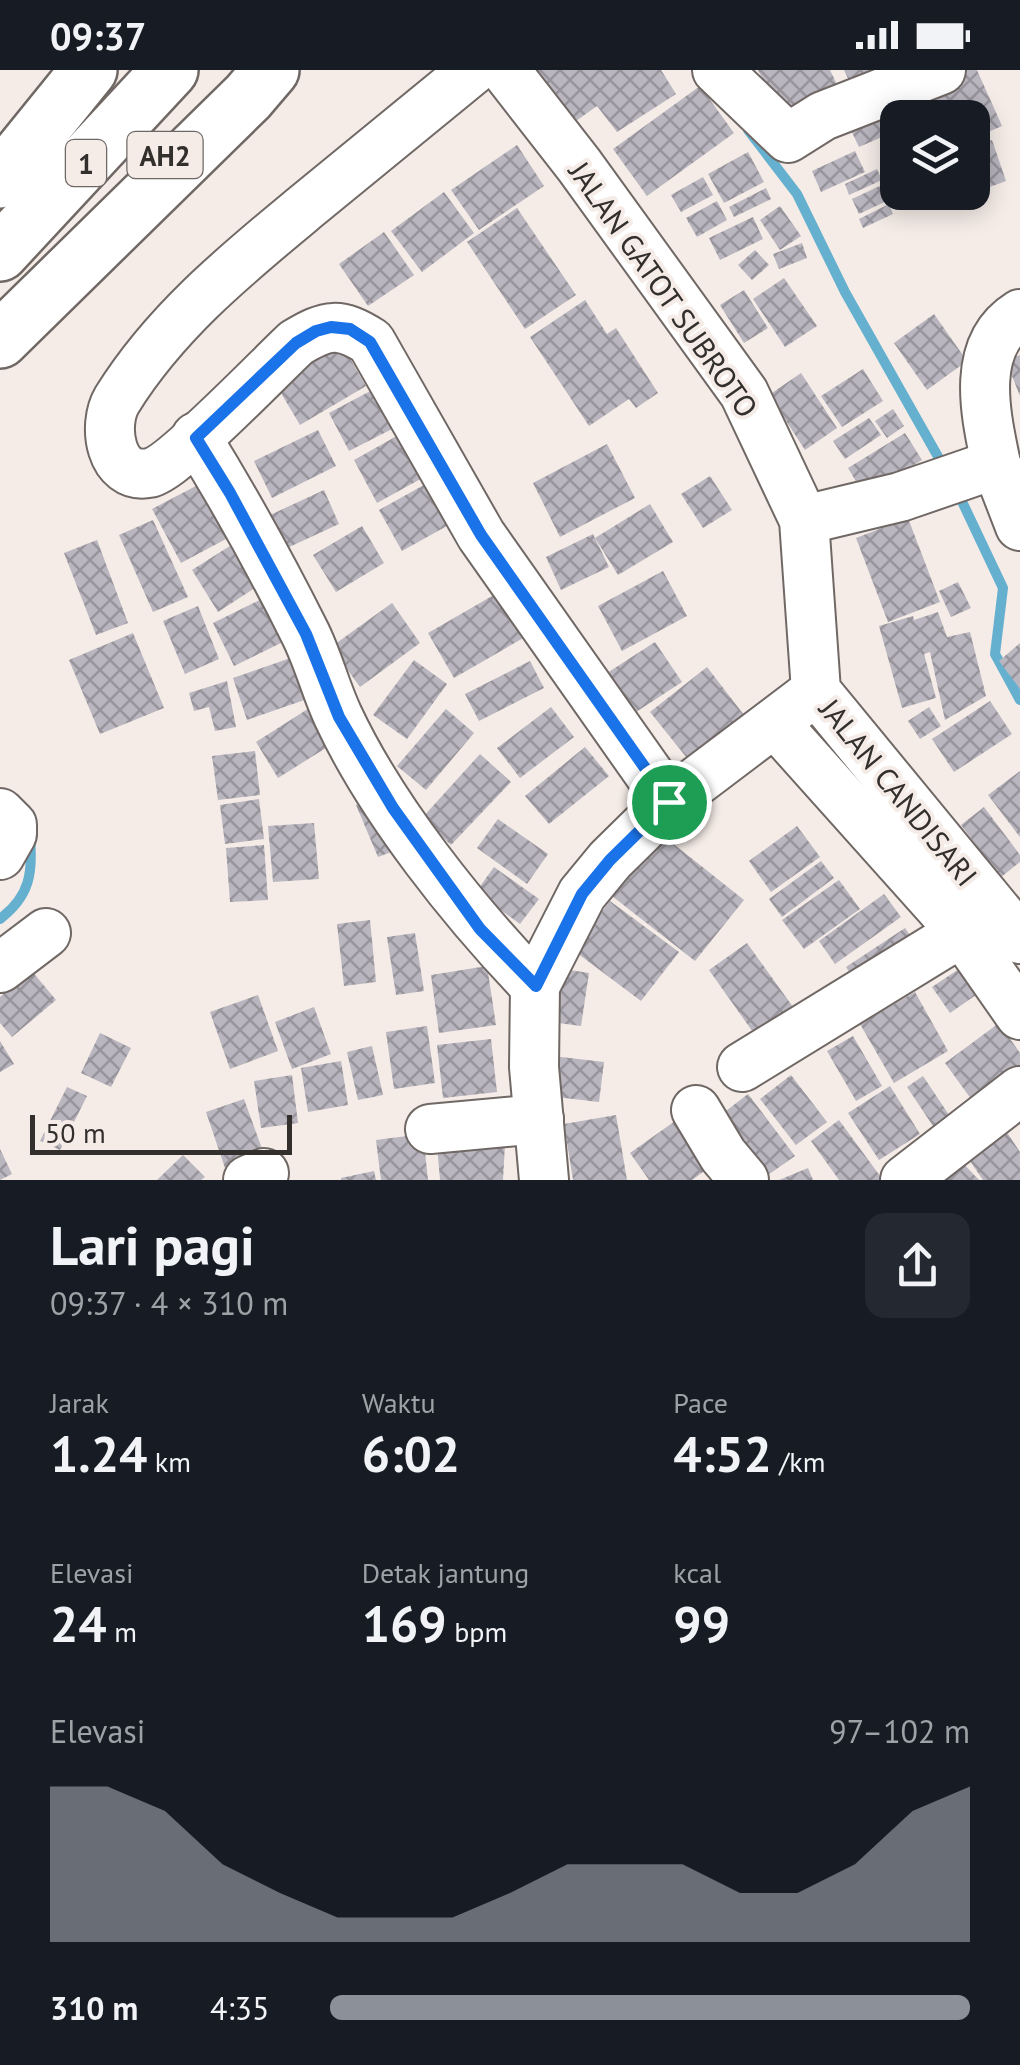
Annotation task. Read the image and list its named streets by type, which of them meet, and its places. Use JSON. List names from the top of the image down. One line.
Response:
{"streets":{"highway":["AH2","1"],"street":["JALAN GATOT SUBROTO","JALAN CANDISARI"]},"crossings":[["AH2","1"],["JALAN GATOT SUBROTO","JALAN CANDISARI"]],"scale_bar":"50 m","page":{"status":"09:37","scale":"50 m","heading":["Lari pagi","09:37 · 4 × 310 m"],"stats":[["Jarak","1.24 km"],["Waktu","6:02"],["Pace","4:52 /km"],["Elevasi","24 m"],["Detak jantung","169 bpm"],["kcal","99"]],"chart":["Elevasi","97–102 m"],"list":[{"name":"310 m","note":"4:35"}]}}
